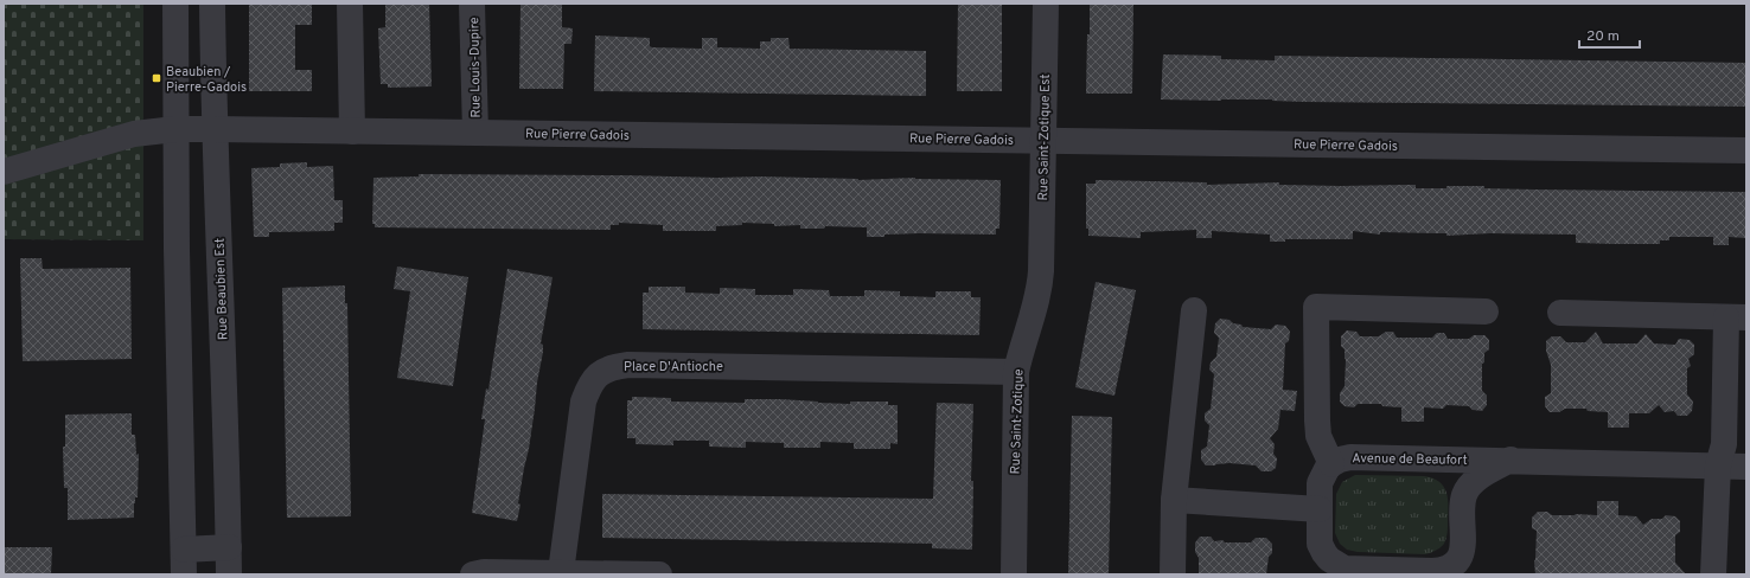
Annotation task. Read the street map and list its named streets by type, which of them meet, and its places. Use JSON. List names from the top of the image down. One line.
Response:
{"streets":{"street":["Rue Louis-Dupire","Rue Pierre Gadois","Rue Saint-Zotique Est","Rue Beaubien Est","Place D'Antioche","Rue Saint-Zotique","Avenue de Beaufort"]},"crossings":[["Rue Louis-Dupire","Rue Pierre Gadois"],["Rue Pierre Gadois","Rue Saint-Zotique Est"],["Rue Pierre Gadois","Rue Beaubien Est"],["Rue Saint-Zotique Est","Rue Saint-Zotique"],["Place D'Antioche","Rue Saint-Zotique"]],"places":{"transit":["Beaubien / Pierre-Gadois"]},"scale_bar":"20 m"}
